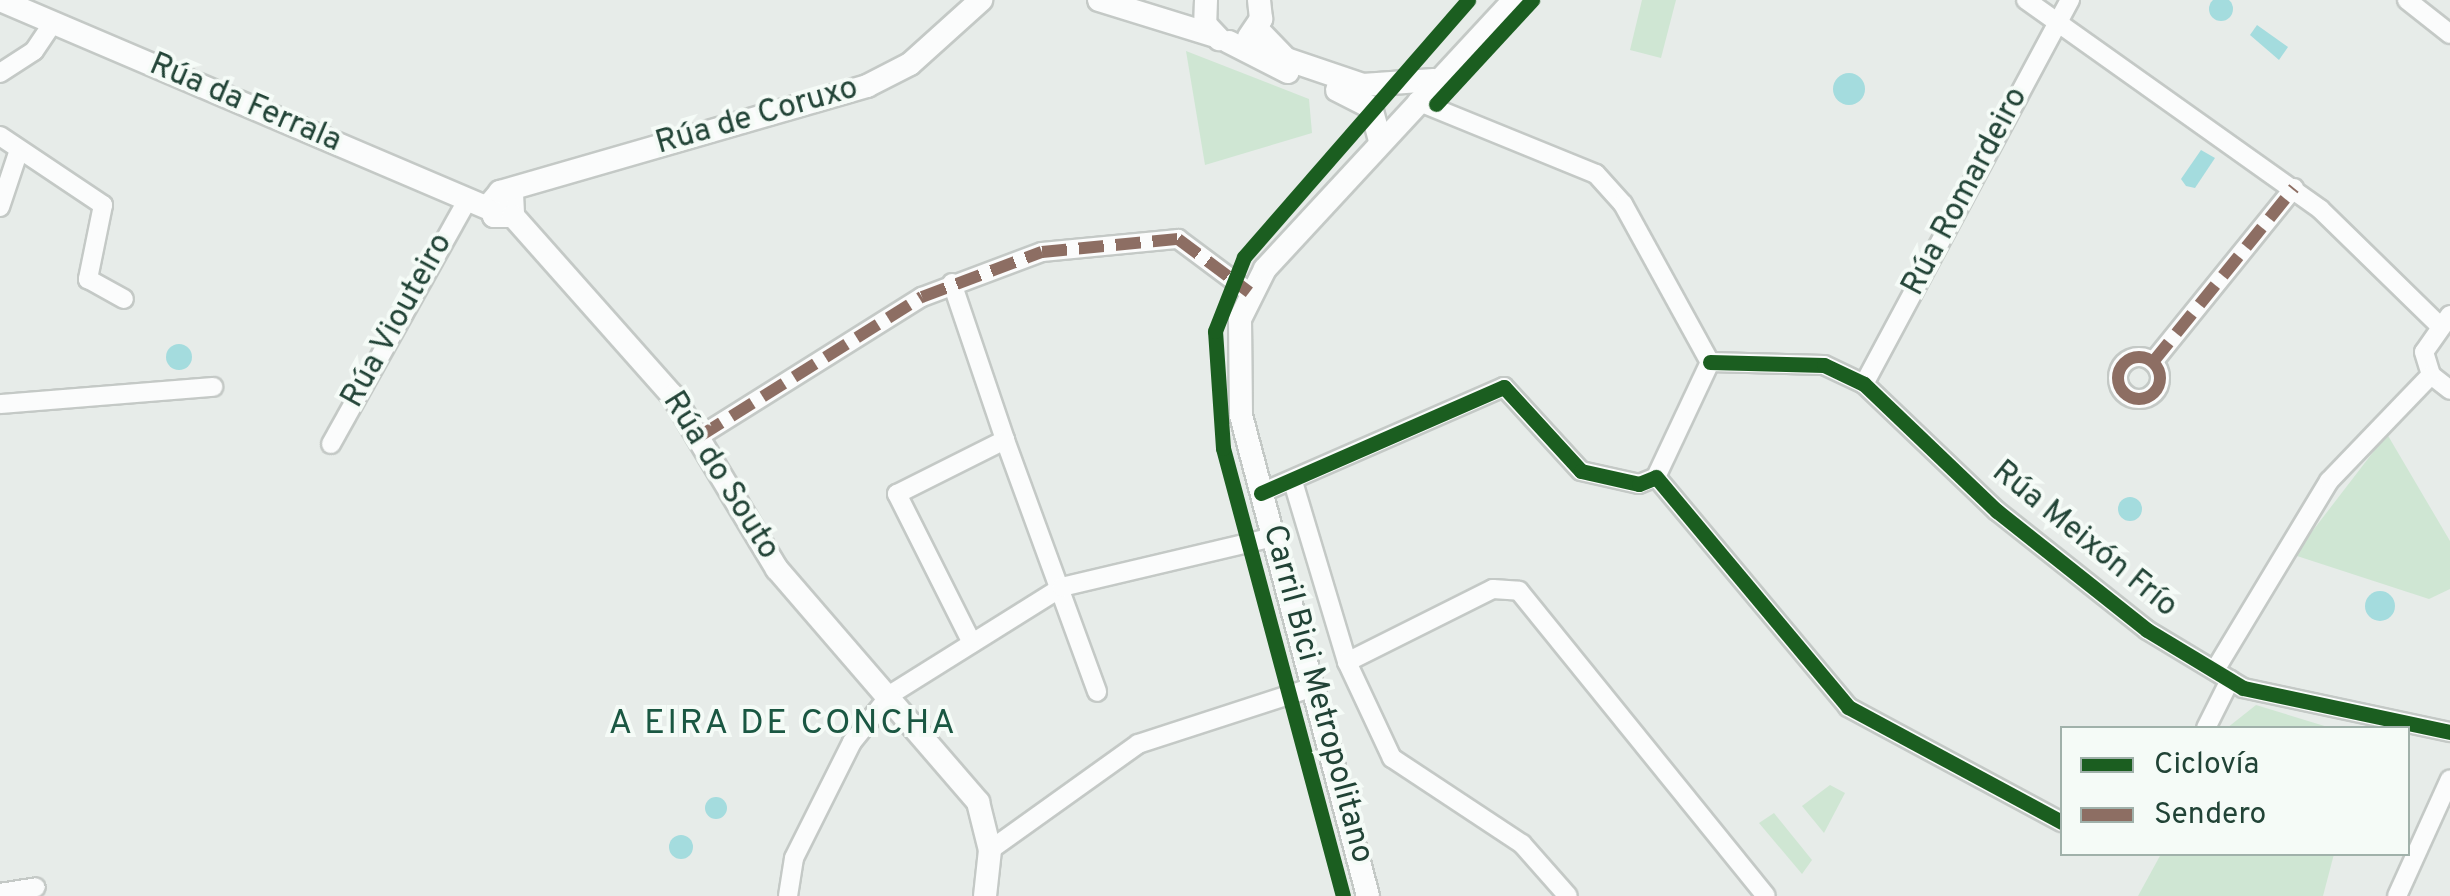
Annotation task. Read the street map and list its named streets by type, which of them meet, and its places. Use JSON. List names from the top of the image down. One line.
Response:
{"streets":{"street":["Rúa da Ferrala","Rúa de Coruxo","Rúa Romardeiro","Rúa Viouteiro","Rúa do Souto","Rúa Meixón Frío"],"cycle path":["Carril Bici Metropolitano"]},"crossings":[["Rúa da Ferrala","Rúa de Coruxo"],["Rúa da Ferrala","Rúa Viouteiro"],["Rúa de Coruxo","Rúa Viouteiro"],["Rúa de Coruxo","Rúa do Souto"],["Rúa Romardeiro","Rúa Meixón Frío"]],"districts":["A EIRA DE CONCHA"],"legend":["Ciclovía","Sendero"]}
